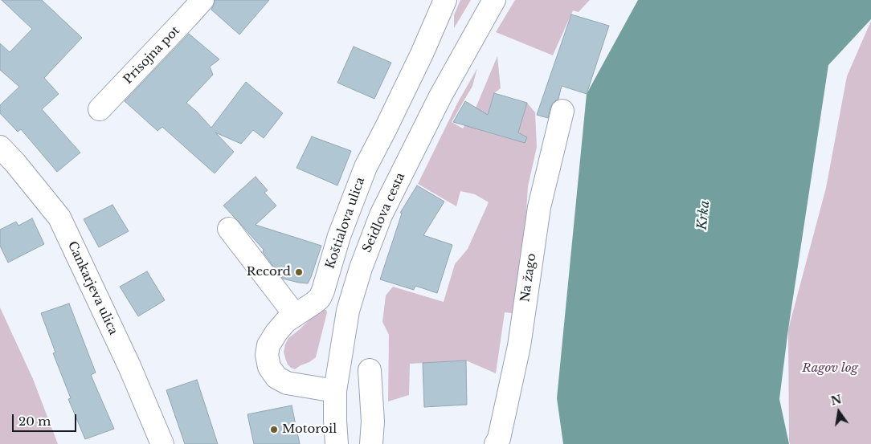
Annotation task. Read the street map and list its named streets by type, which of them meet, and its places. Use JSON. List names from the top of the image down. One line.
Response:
{"streets":{"street":["Prisojna pot","Seidlova cesta","Koštialova ulica","Na žago","Cankarjeva ulica"]},"crossings":[["Seidlova cesta","Koštialova ulica"]],"water":["Krka"],"parks":["Ragov log"],"places":["Record","Motoroil"],"scale_bar":"20 m","north":"top"}
